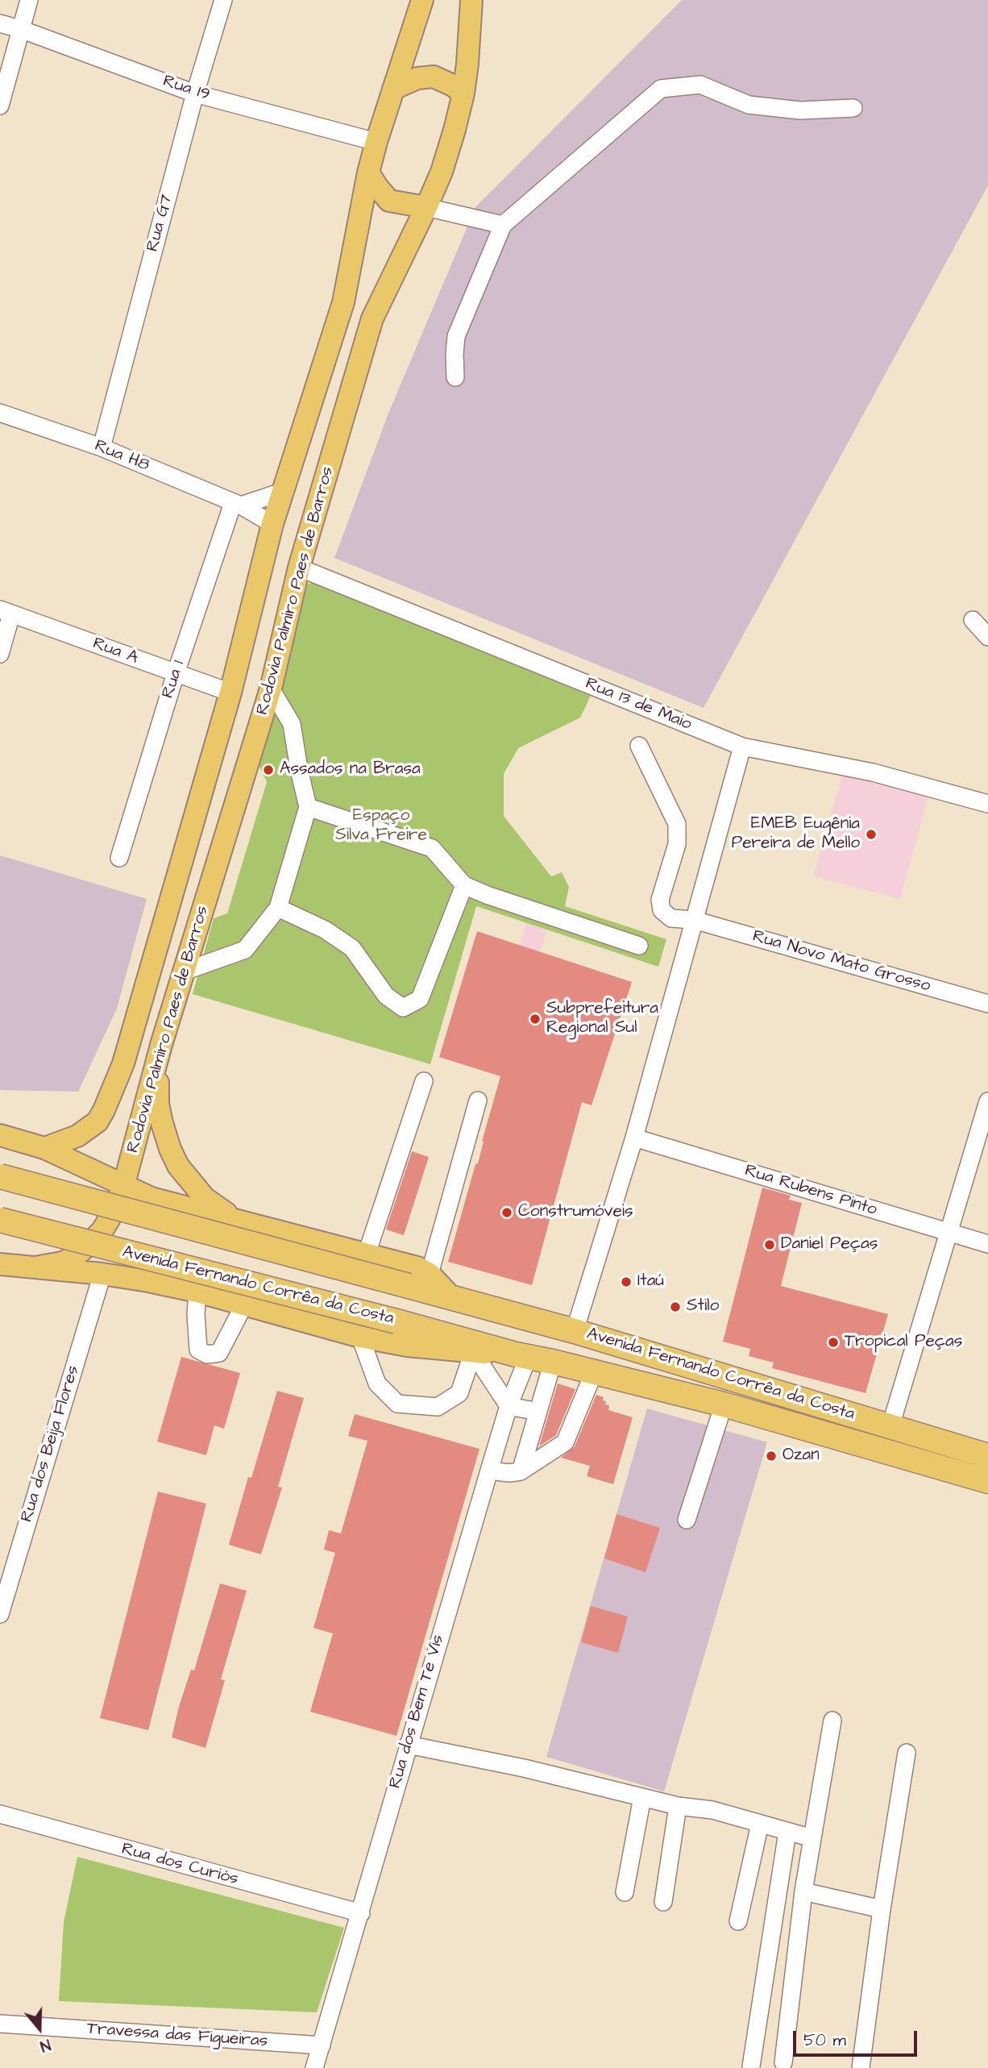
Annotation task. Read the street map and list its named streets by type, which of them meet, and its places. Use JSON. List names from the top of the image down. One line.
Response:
{"streets":{"highway":["Avenida Fernando Corrêa da Costa"],"main road":["Rodovia Palmiro Paes de Barros"],"street":["Rua I9","Rua G7","Rua H8","Rua A","Rua 1","Rua 13 de Maio","Rua Novo Mato Grosso","Rua Rubens Pinto","Rua dos Beija Flores","Rua dos Bem Te Vis","Rua dos Curiós","Travessa das Figueiras"]},"crossings":[["Rua I9","Rua G7"],["Rua I9","Rodovia Palmiro Paes de Barros"],["Rua G7","Rua H8"],["Rua H8","Rodovia Palmiro Paes de Barros"],["Rua H8","Rua 1"],["Rodovia Palmiro Paes de Barros","Rua A"],["Rodovia Palmiro Paes de Barros","Rua 13 de Maio"],["Rodovia Palmiro Paes de Barros","Avenida Fernando Corrêa da Costa"],["Rua A","Rua 1"],["Avenida Fernando Corrêa da Costa","Rua dos Beija Flores"],["Avenida Fernando Corrêa da Costa","Rua dos Bem Te Vis"],["Rua dos Bem Te Vis","Rua dos Curiós"],["Rua dos Bem Te Vis","Travessa das Figueiras"]],"parks":["Espaço Silva Freire"],"places":["Assados na Brasa","EMEB Eugênia Pereira de Mello","Subprefeitura Regional Sul","Construmóveis","Daniel Peças","Itaú","Stilo","Tropical Peças","Ozan"],"scale_bar":"50 m","north":"bottom"}
